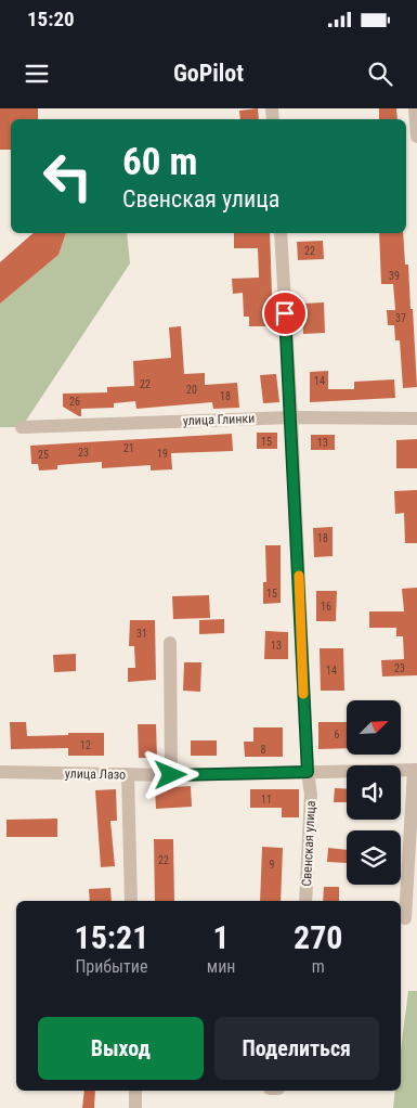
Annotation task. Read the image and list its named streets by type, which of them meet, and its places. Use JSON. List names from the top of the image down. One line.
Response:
{"streets":{"street":["улица Глинки","улица Лазо","Свенская улица"]},"crossings":[["улица Глинки","Свенская улица"],["улица Лазо","Свенская улица"]],"house_numbers":["22","39","37","14","22","20","18","26","15","13","21","23","19","25","18","15","16","31","13","23","14","6","12","8","11","22","9"],"north":"top right","page":{"status":"15:20","header":"GoPilot","turn":["60 m","Свенская улица"],"eta":["15:21","Прибытие","1","мин","270","m"],"buttons":["Выход","Поделиться"]}}
